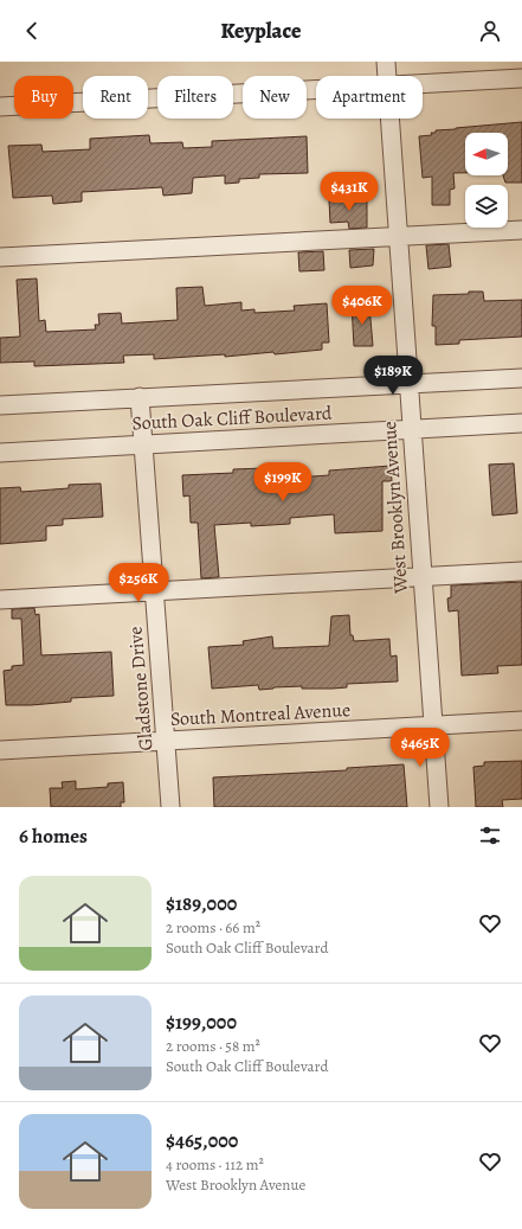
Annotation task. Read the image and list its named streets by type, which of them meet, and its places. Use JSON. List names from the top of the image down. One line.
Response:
{"streets":{"street":["South Oak Cliff Boulevard","West Brooklyn Avenue","Gladstone Drive","South Montreal Avenue"]},"crossings":[["South Oak Cliff Boulevard","West Brooklyn Avenue"],["South Oak Cliff Boulevard","Gladstone Drive"],["West Brooklyn Avenue","South Montreal Avenue"],["Gladstone Drive","South Montreal Avenue"]],"north":"left","page":{"header":"Keyplace","chip":["Buy","Rent","Filters","New","Apartment"],"price":["$431K","$406K","$189K","$199K","$256K","$465K"],"heading":"6 homes","list":[{"name":"$189,000","note":"2 rooms · 66 m² · South Oak Cliff Boulevard"},{"name":"$199,000","note":"2 rooms · 58 m² · South Oak Cliff Boulevard"},{"name":"$465,000","note":"4 rooms · 112 m² · West Brooklyn Avenue"}]}}
